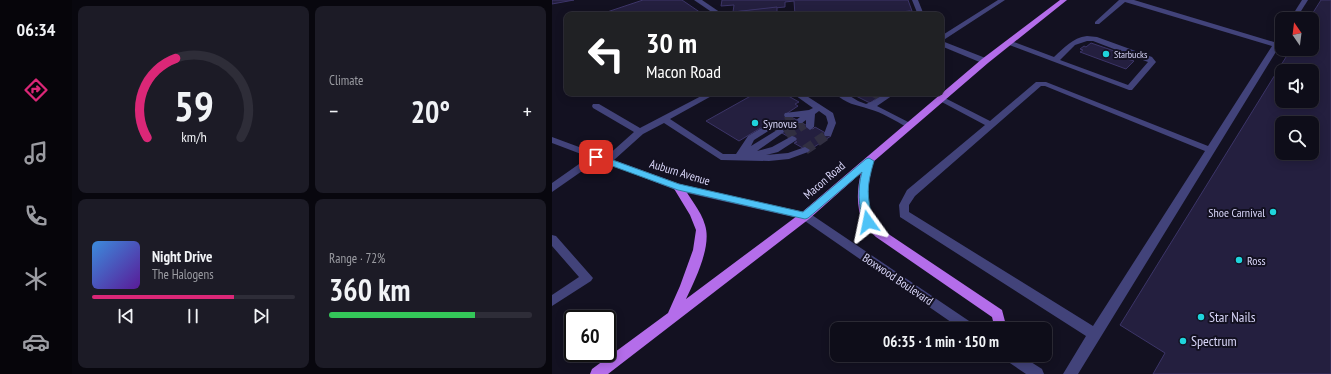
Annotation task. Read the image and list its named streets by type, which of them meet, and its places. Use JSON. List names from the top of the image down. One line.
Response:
{"streets":{"main road":["Macon Road"],"street":["Auburn Avenue","Boxwood Boulevard"]},"crossings":[["Auburn Avenue","Macon Road"],["Auburn Avenue","Boxwood Boulevard"],["Macon Road","Boxwood Boulevard"]],"places":["Starbucks","Synovus","Shoe Carnival","Ross","Star Nails","Spectrum"],"north":"top","page":{"tabs":"06:34","tile":["Climate",["Range · 72%","360 km"]],"turn":["30 m","Macon Road"],"heat":["−","20°","+"],"song":["Night Drive","The Halogens"],"limit":"60","trip":"06:35 · 1 min · 150 m","gauge":["59","km/h"]}}
